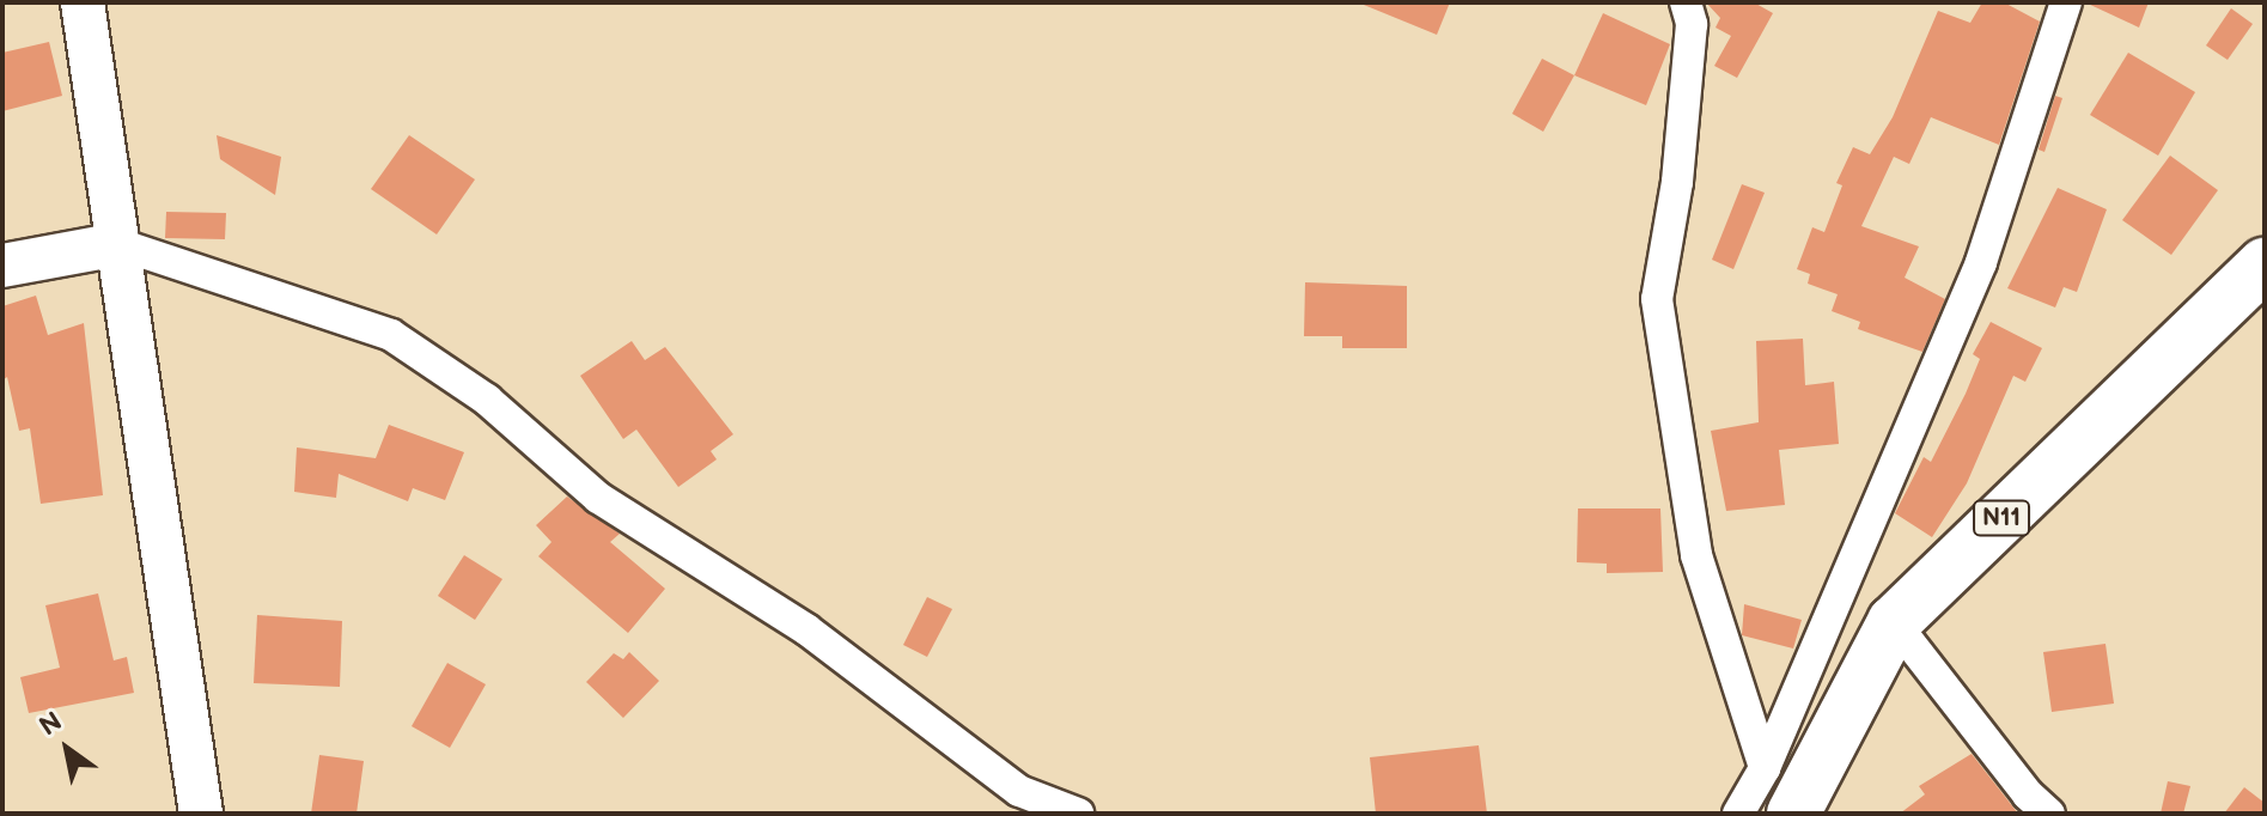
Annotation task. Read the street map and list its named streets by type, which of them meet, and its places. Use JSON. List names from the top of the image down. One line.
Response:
{"streets":{"highway":["N11"]},"north":"top left"}
